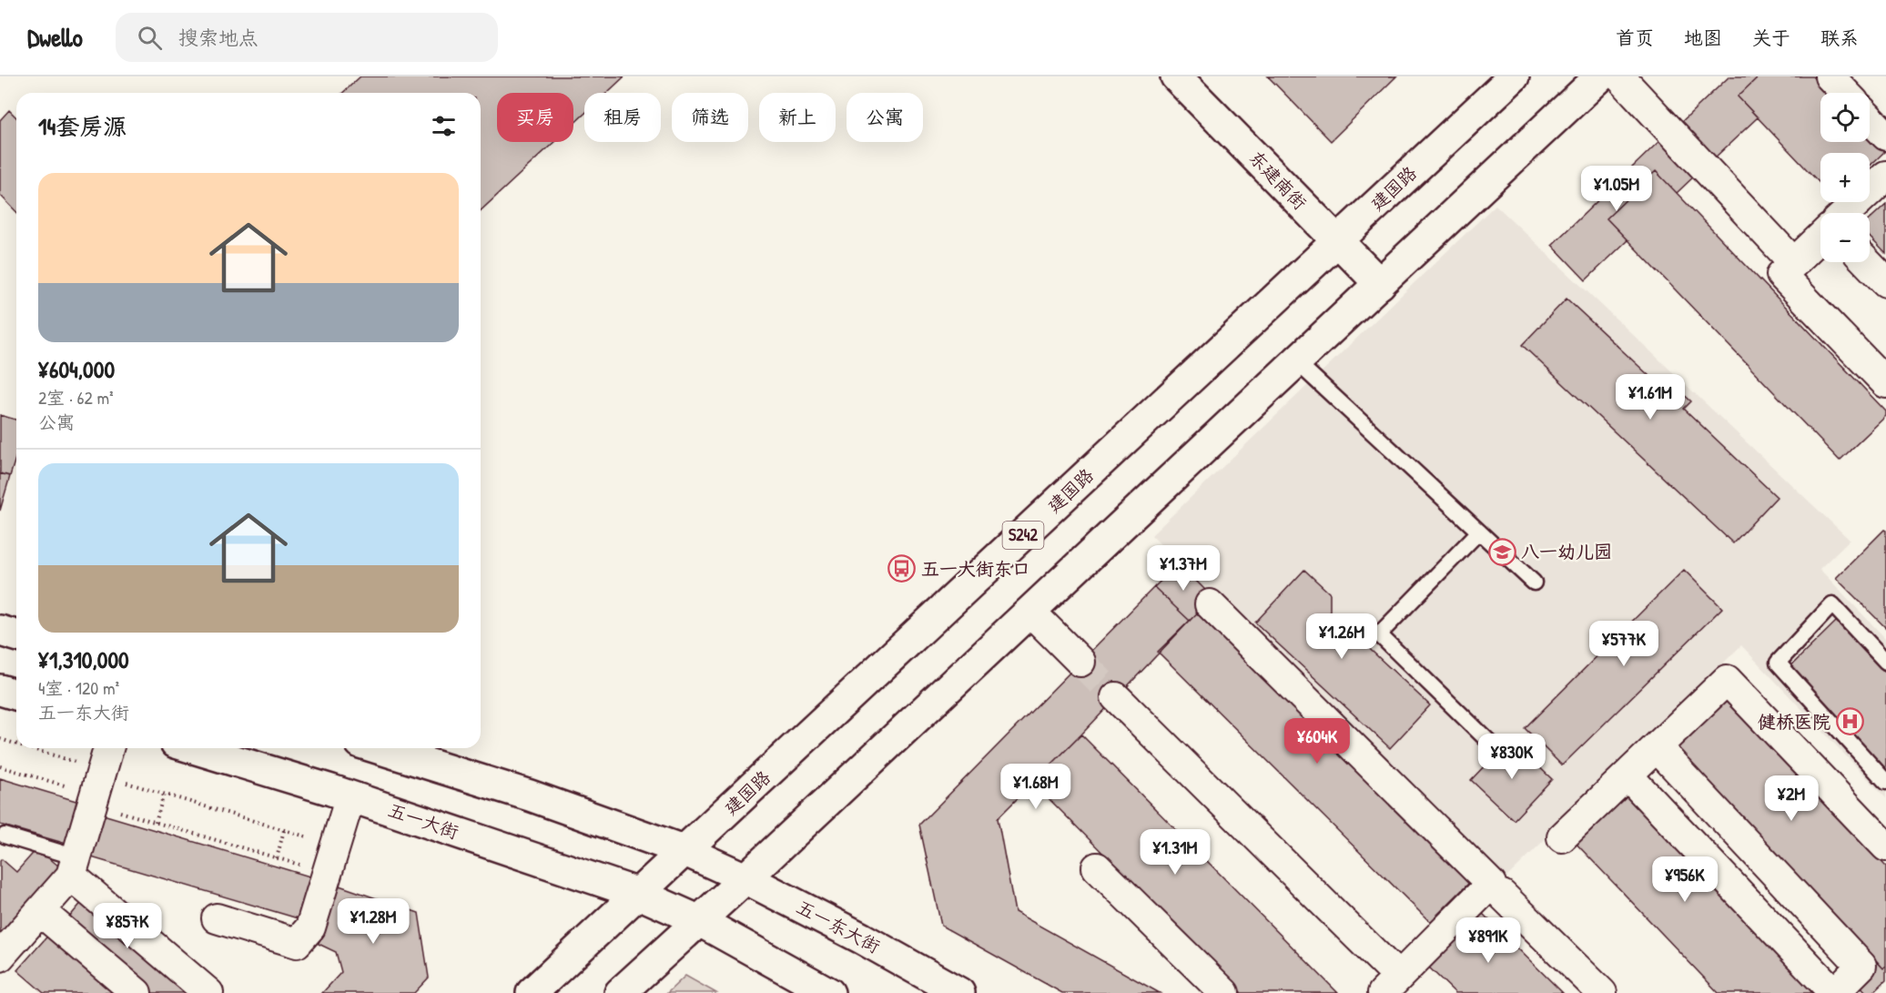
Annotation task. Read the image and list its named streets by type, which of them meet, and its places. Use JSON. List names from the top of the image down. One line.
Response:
{"streets":{"main road":["东建南街","建国路","S242","五一大街","五一东大街"]},"crossings":[["东建南街","建国路"],["建国路","五一大街"],["建国路","五一东大街"]],"places":{"school or university":["八一幼儿园"],"bus stop":["五一大街东口"],"hospital":["健桥医院"]},"page":{"header":"Dwello","search":"搜索地点","nav":["首页","地图","关于","联系"],"map_buttons":["+","−"],"chip":["买房","租房","筛选","新上","公寓"],"heading":"14套房源","list":[{"name":"¥604,000","note":"2室 · 62 m² · 公寓"},{"name":"¥1,310,000","note":"4室 · 120 m² · 五一东大街"}],"price":["¥1.05M","¥1.61M","¥1.37M","¥1.26M","¥577K","¥604K","¥830K","¥1.68M","¥2M","¥1.31M","¥956K","¥1.28M","¥857K","¥891K"]}}
